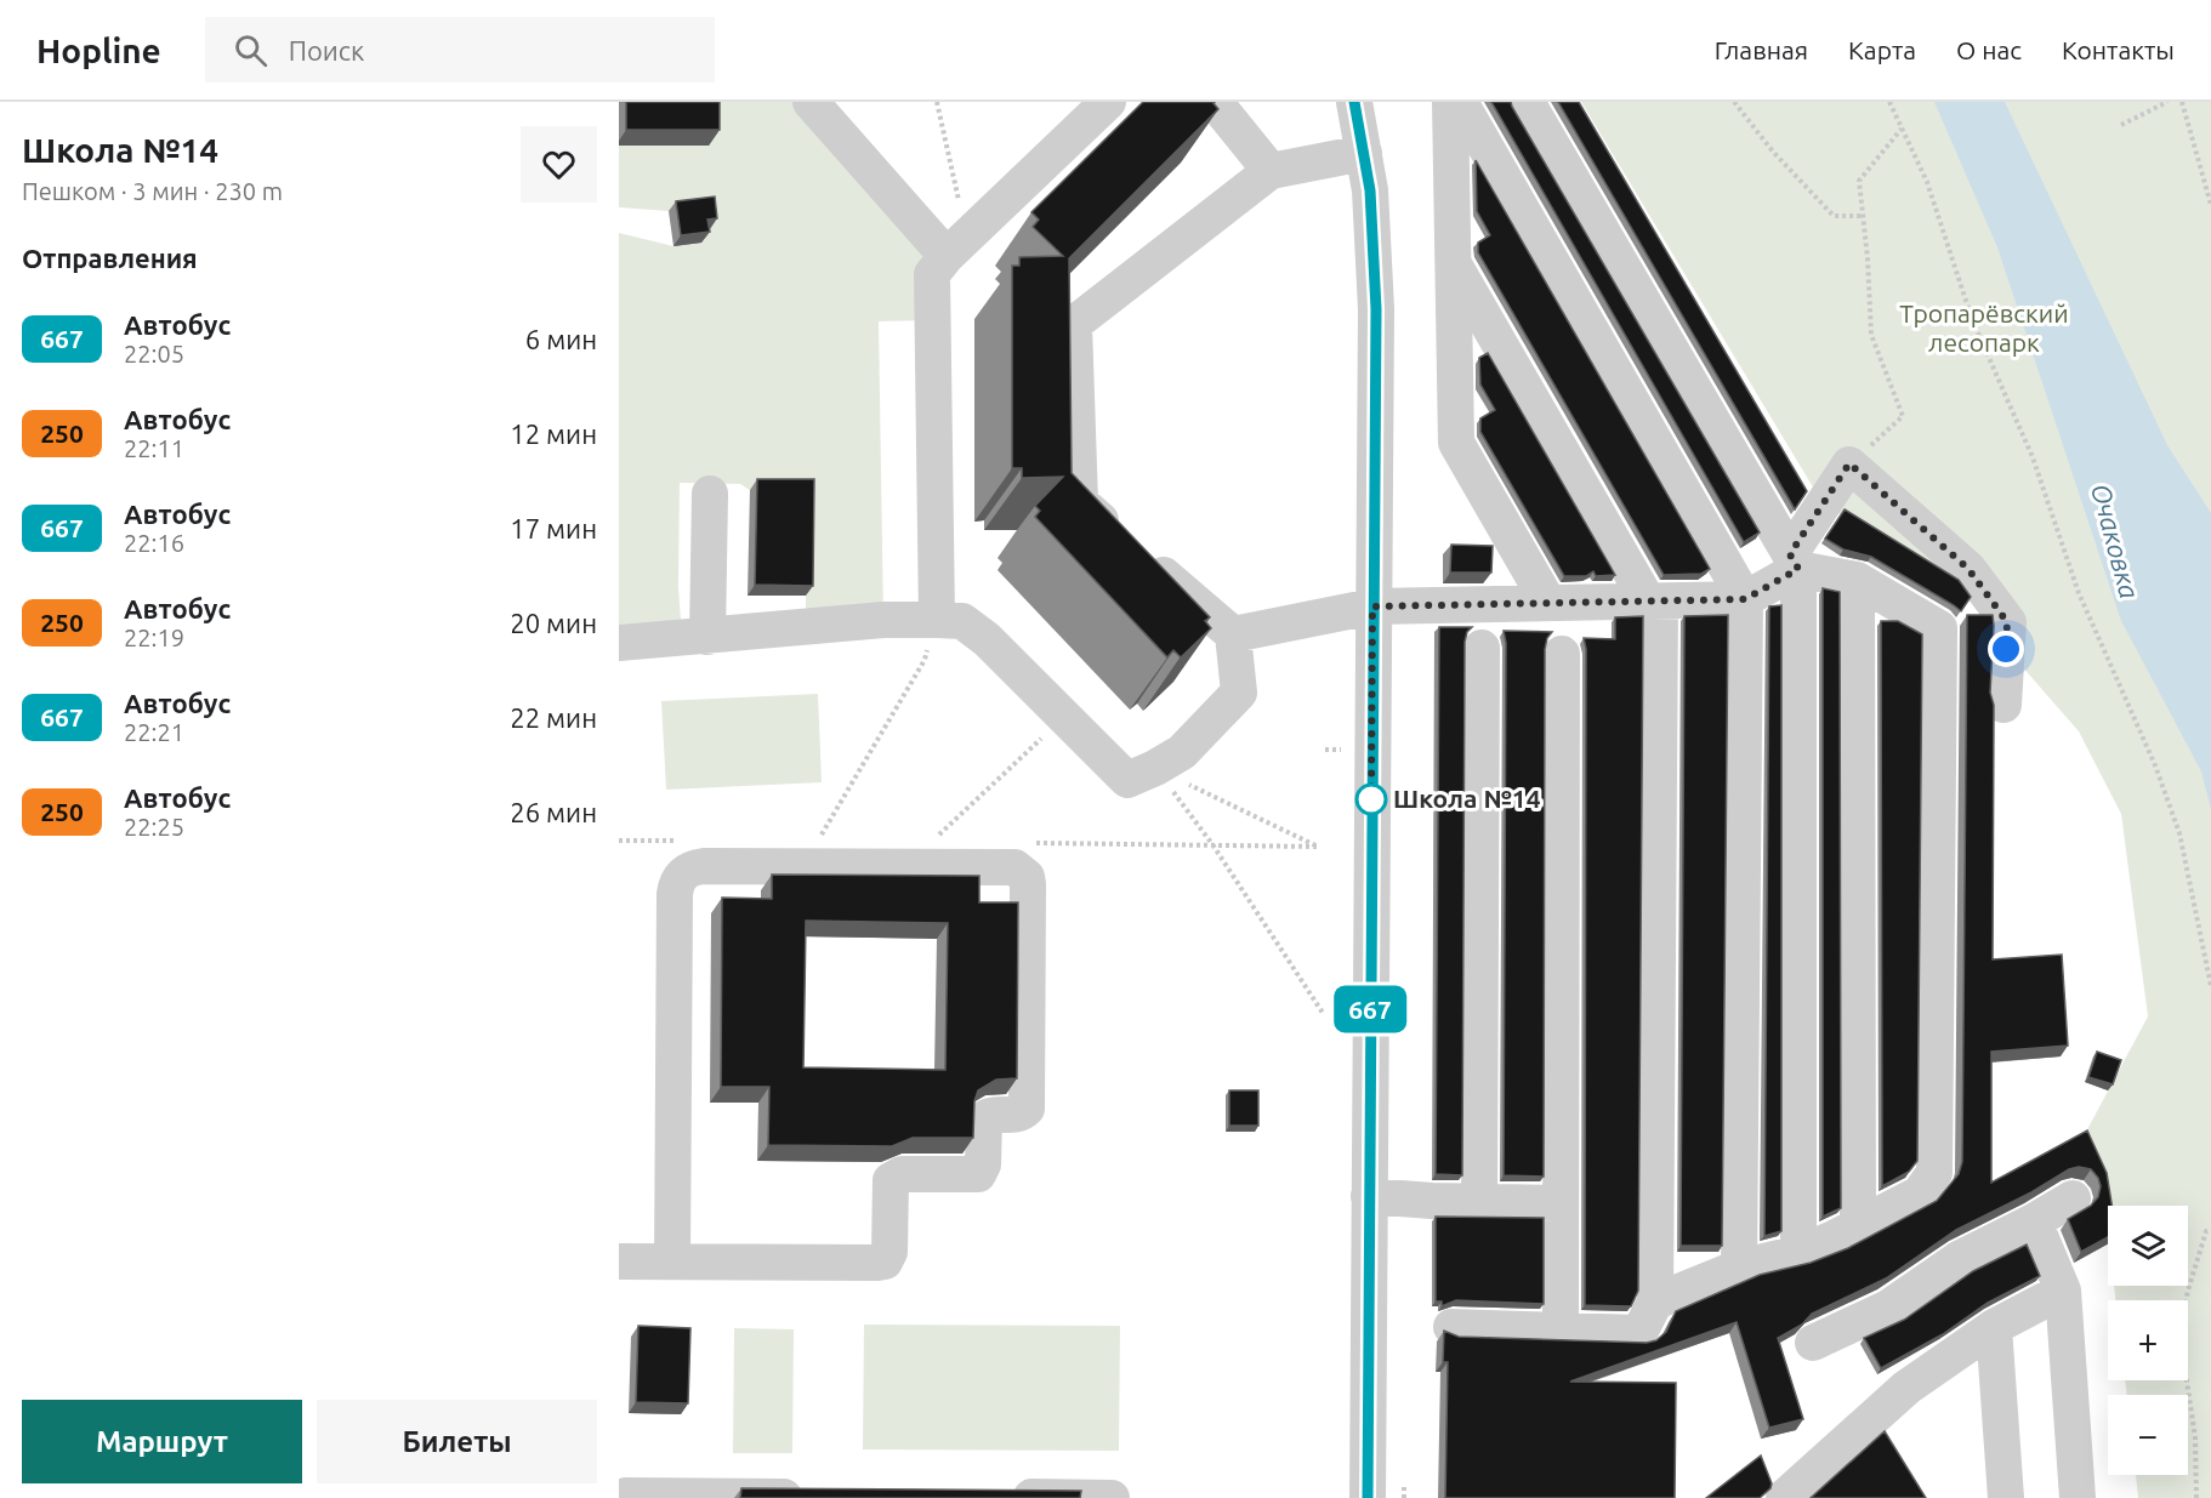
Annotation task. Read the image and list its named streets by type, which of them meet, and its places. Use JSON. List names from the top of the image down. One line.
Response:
{"water":["Очаковка"],"parks":["Тропарёвский лесопарк"],"places":["Школа №14"],"lines":["bus line 667"],"page":{"header":"Hopline","search":"Поиск","nav":["Главная","Карта","О нас","Контакты"],"heading":[["Школа №14","Пешком · 3 мин · 230 m"],"Отправления"],"on_map":"667","list":[{"mark":"667","name":"Автобус","note":"22:05","value":"6 мин"},{"mark":"250","name":"Автобус","note":"22:11","value":"12 мин"},{"mark":"667","name":"Автобус","note":"22:16","value":"17 мин"},{"mark":"250","name":"Автобус","note":"22:19","value":"20 мин"},{"mark":"667","name":"Автобус","note":"22:21","value":"22 мин"},{"mark":"250","name":"Автобус","note":"22:25","value":"26 мин"}],"map_buttons":["+","−"],"buttons":["Маршрут","Билеты"]}}
